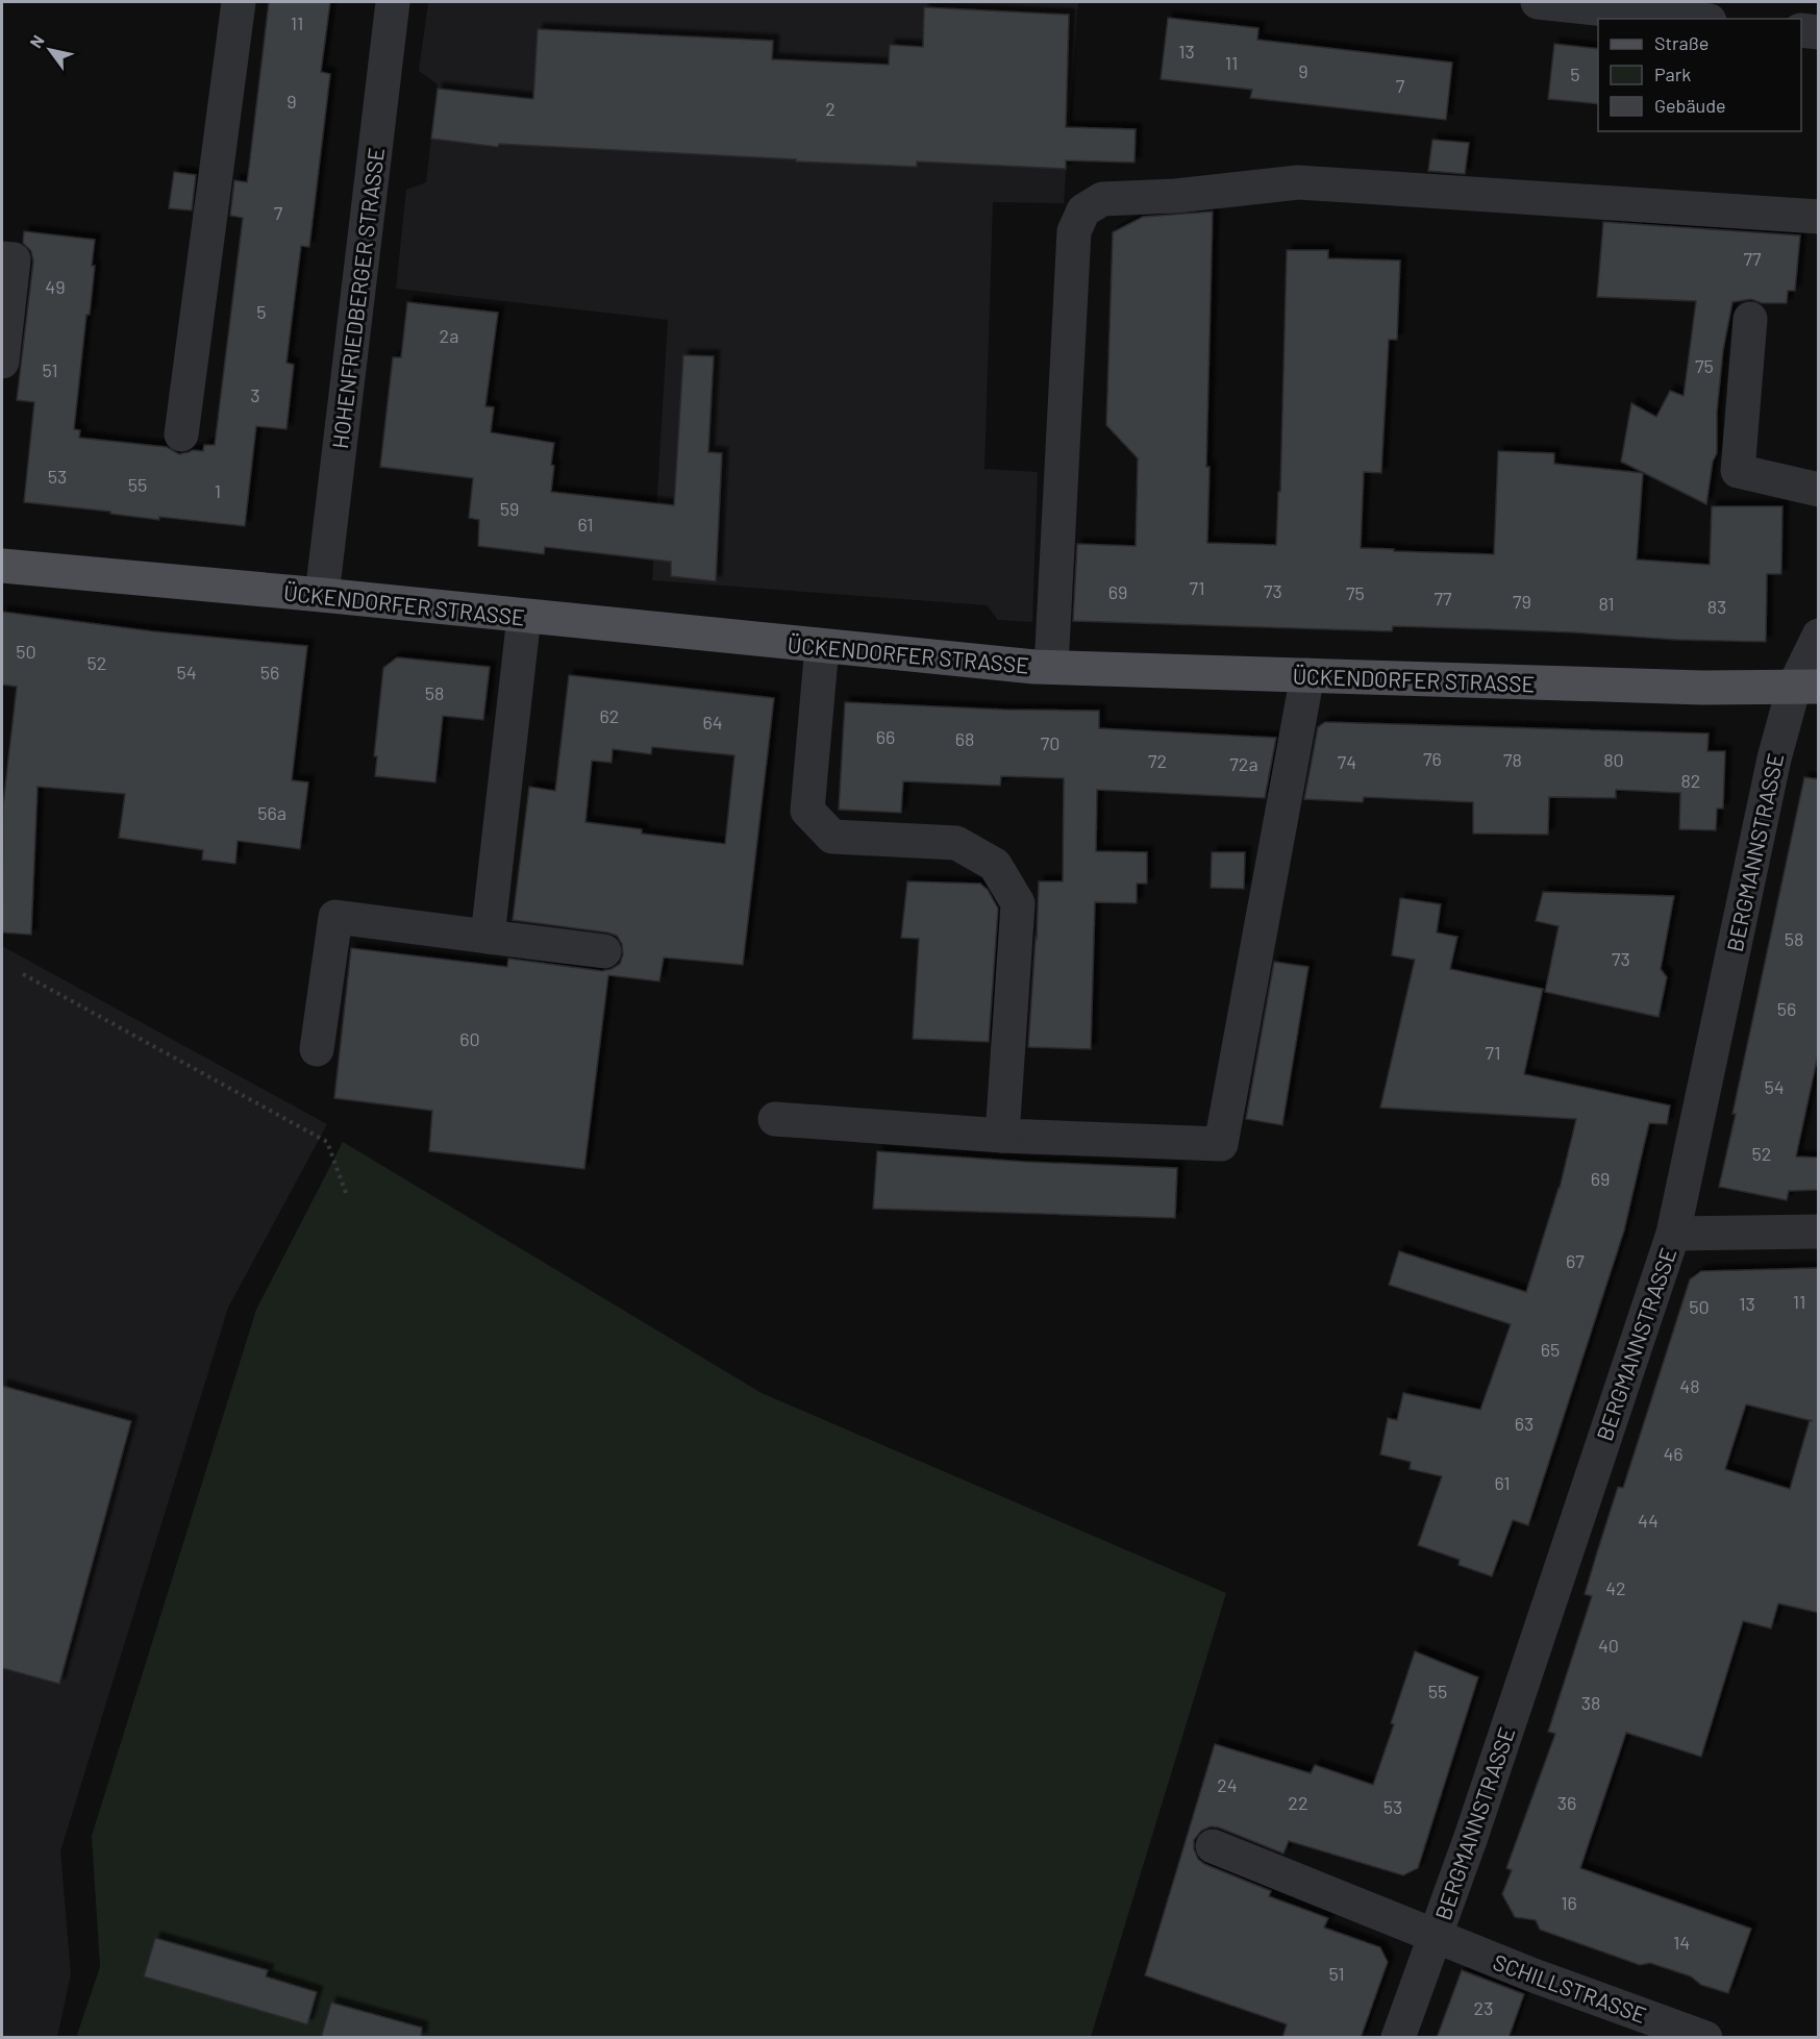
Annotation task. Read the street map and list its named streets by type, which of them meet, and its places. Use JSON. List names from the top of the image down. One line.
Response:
{"streets":{"main road":["ÜCKENDORFER STRASSE"],"street":["HOHENFRIEDBERGER STRASSE","BERGMANNSTRASSE","SCHILLSTRASSE"]},"crossings":[["HOHENFRIEDBERGER STRASSE","ÜCKENDORFER STRASSE"],["ÜCKENDORFER STRASSE","BERGMANNSTRASSE"],["BERGMANNSTRASSE","SCHILLSTRASSE"]],"house_numbers":["11","13","11","9","5","7","9","2","7","77","49","5","2a","75","51","3","53","55","1","59","61","71","73","69","75","77","79","81","83","50","52","54","56","58","62","64","66","68","70","76","78","80","72","74","72a","82","56a","58","73","56","60","71","54","52","69","67","11","13","50","65","48","63","46","61","44","42","40","55","38","24","22","36","53","16","14","51","23"],"legend":["Straße","Park","Gebäude"],"north":"top left"}
